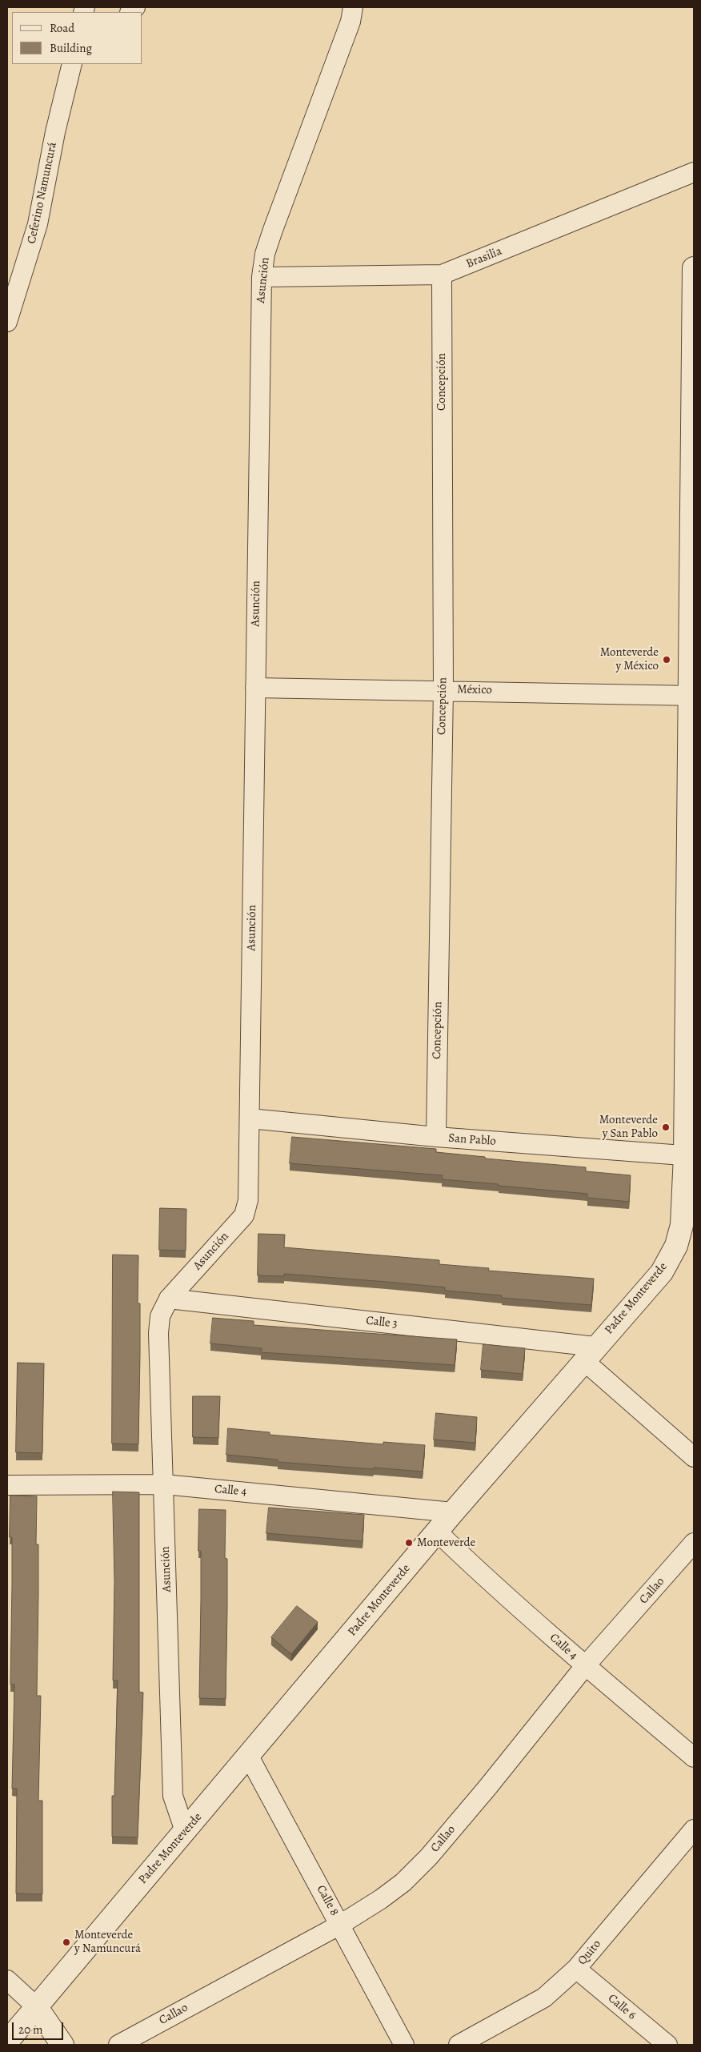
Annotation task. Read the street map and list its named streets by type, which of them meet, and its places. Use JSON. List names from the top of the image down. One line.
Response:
{"streets":{"street":["Ceferino Namuncurá","Brasilia","Asunción","Concepción","México","San Pablo","Padre Monteverde","Calle 3","Calle 4","Callao","Calle 8","Quito","Calle 6"]},"crossings":[["Brasilia","Asunción"],["Brasilia","Concepción"],["Asunción","México"],["Asunción","San Pablo"],["Asunción","Padre Monteverde"],["Asunción","Calle 3"],["Asunción","Calle 4"],["Concepción","México"],["Concepción","San Pablo"],["México","Padre Monteverde"],["San Pablo","Padre Monteverde"],["Padre Monteverde","Calle 3"],["Padre Monteverde","Calle 4"],["Padre Monteverde","Calle 8"],["Calle 4","Callao"],["Callao","Calle 8"],["Quito","Calle 6"]],"places":["Monteverde y México","Monteverde y San Pablo","Monteverde","Monteverde y Namuncurá"],"legend":["Road","Building"],"scale_bar":"20 m"}
